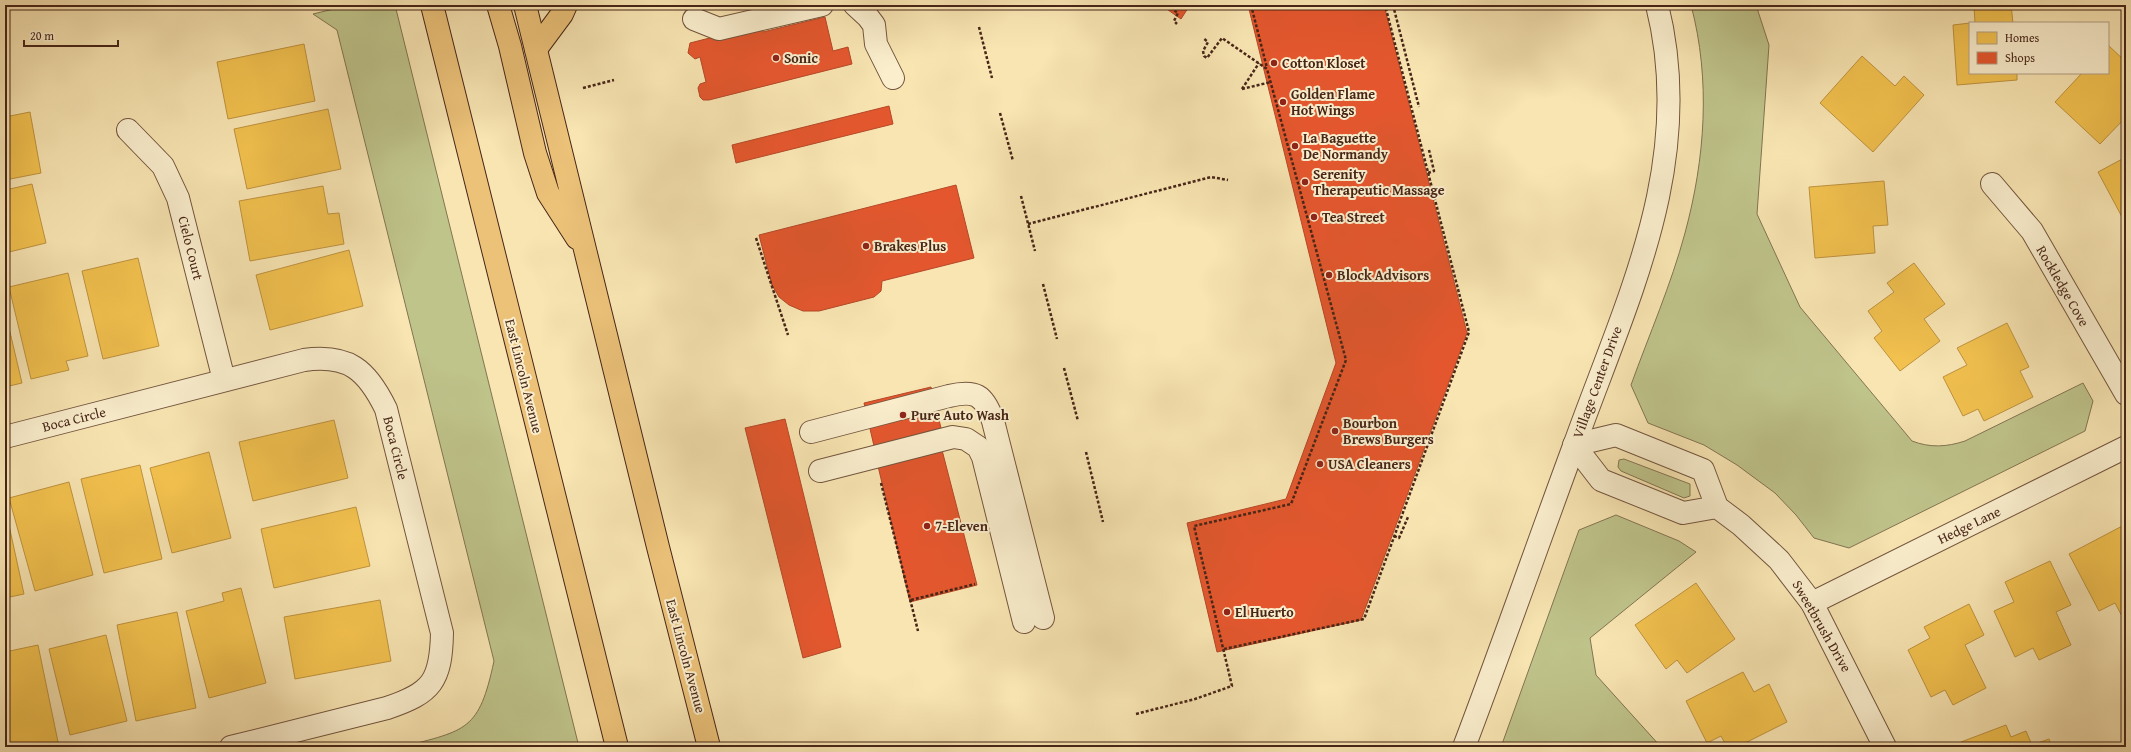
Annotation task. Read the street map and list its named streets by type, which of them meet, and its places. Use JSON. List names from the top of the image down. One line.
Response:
{"streets":{"main road":["East Lincoln Avenue"],"street":["Cielo Court","Rockledge Cove","Village Center Drive","Boca Circle","Hedge Lane","Sweetbrush Drive"]},"crossings":[["Cielo Court","Boca Circle"],["Hedge Lane","Sweetbrush Drive"]],"places":["Sonic","Cotton Kloset","Golden Flame Hot Wings","La Baguette De Normandy","Serenity Therapeutic Massage","Tea Street","Brakes Plus","Block Advisors","Pure Auto Wash","Bourbon Brews Burgers","USA Cleaners","7-Eleven","El Huerto"],"legend":["Homes","Shops"],"scale_bar":"20 m"}
